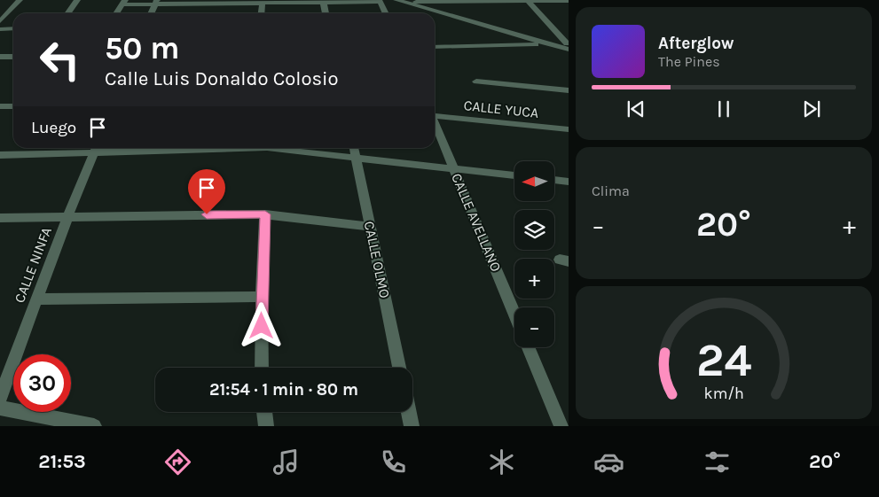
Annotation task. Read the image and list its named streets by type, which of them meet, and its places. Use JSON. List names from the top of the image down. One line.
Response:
{"streets":{"street":["CALLE YUCA","CALLE AVELLANO","CALLE OLMO","CALLE NINFA"]},"north":"left","page":{"turn":["50 m","Calle Luis Donaldo Colosio"],"song":["Afterglow","The Pines"],"then":"Luego","tile":"Clima","map_buttons":["+","−"],"heat":["−","20°","+"],"limit":"30","trip":"21:54 · 1 min · 80 m","tabs":["21:53","20°"],"gauge":["24","km/h"]}}
